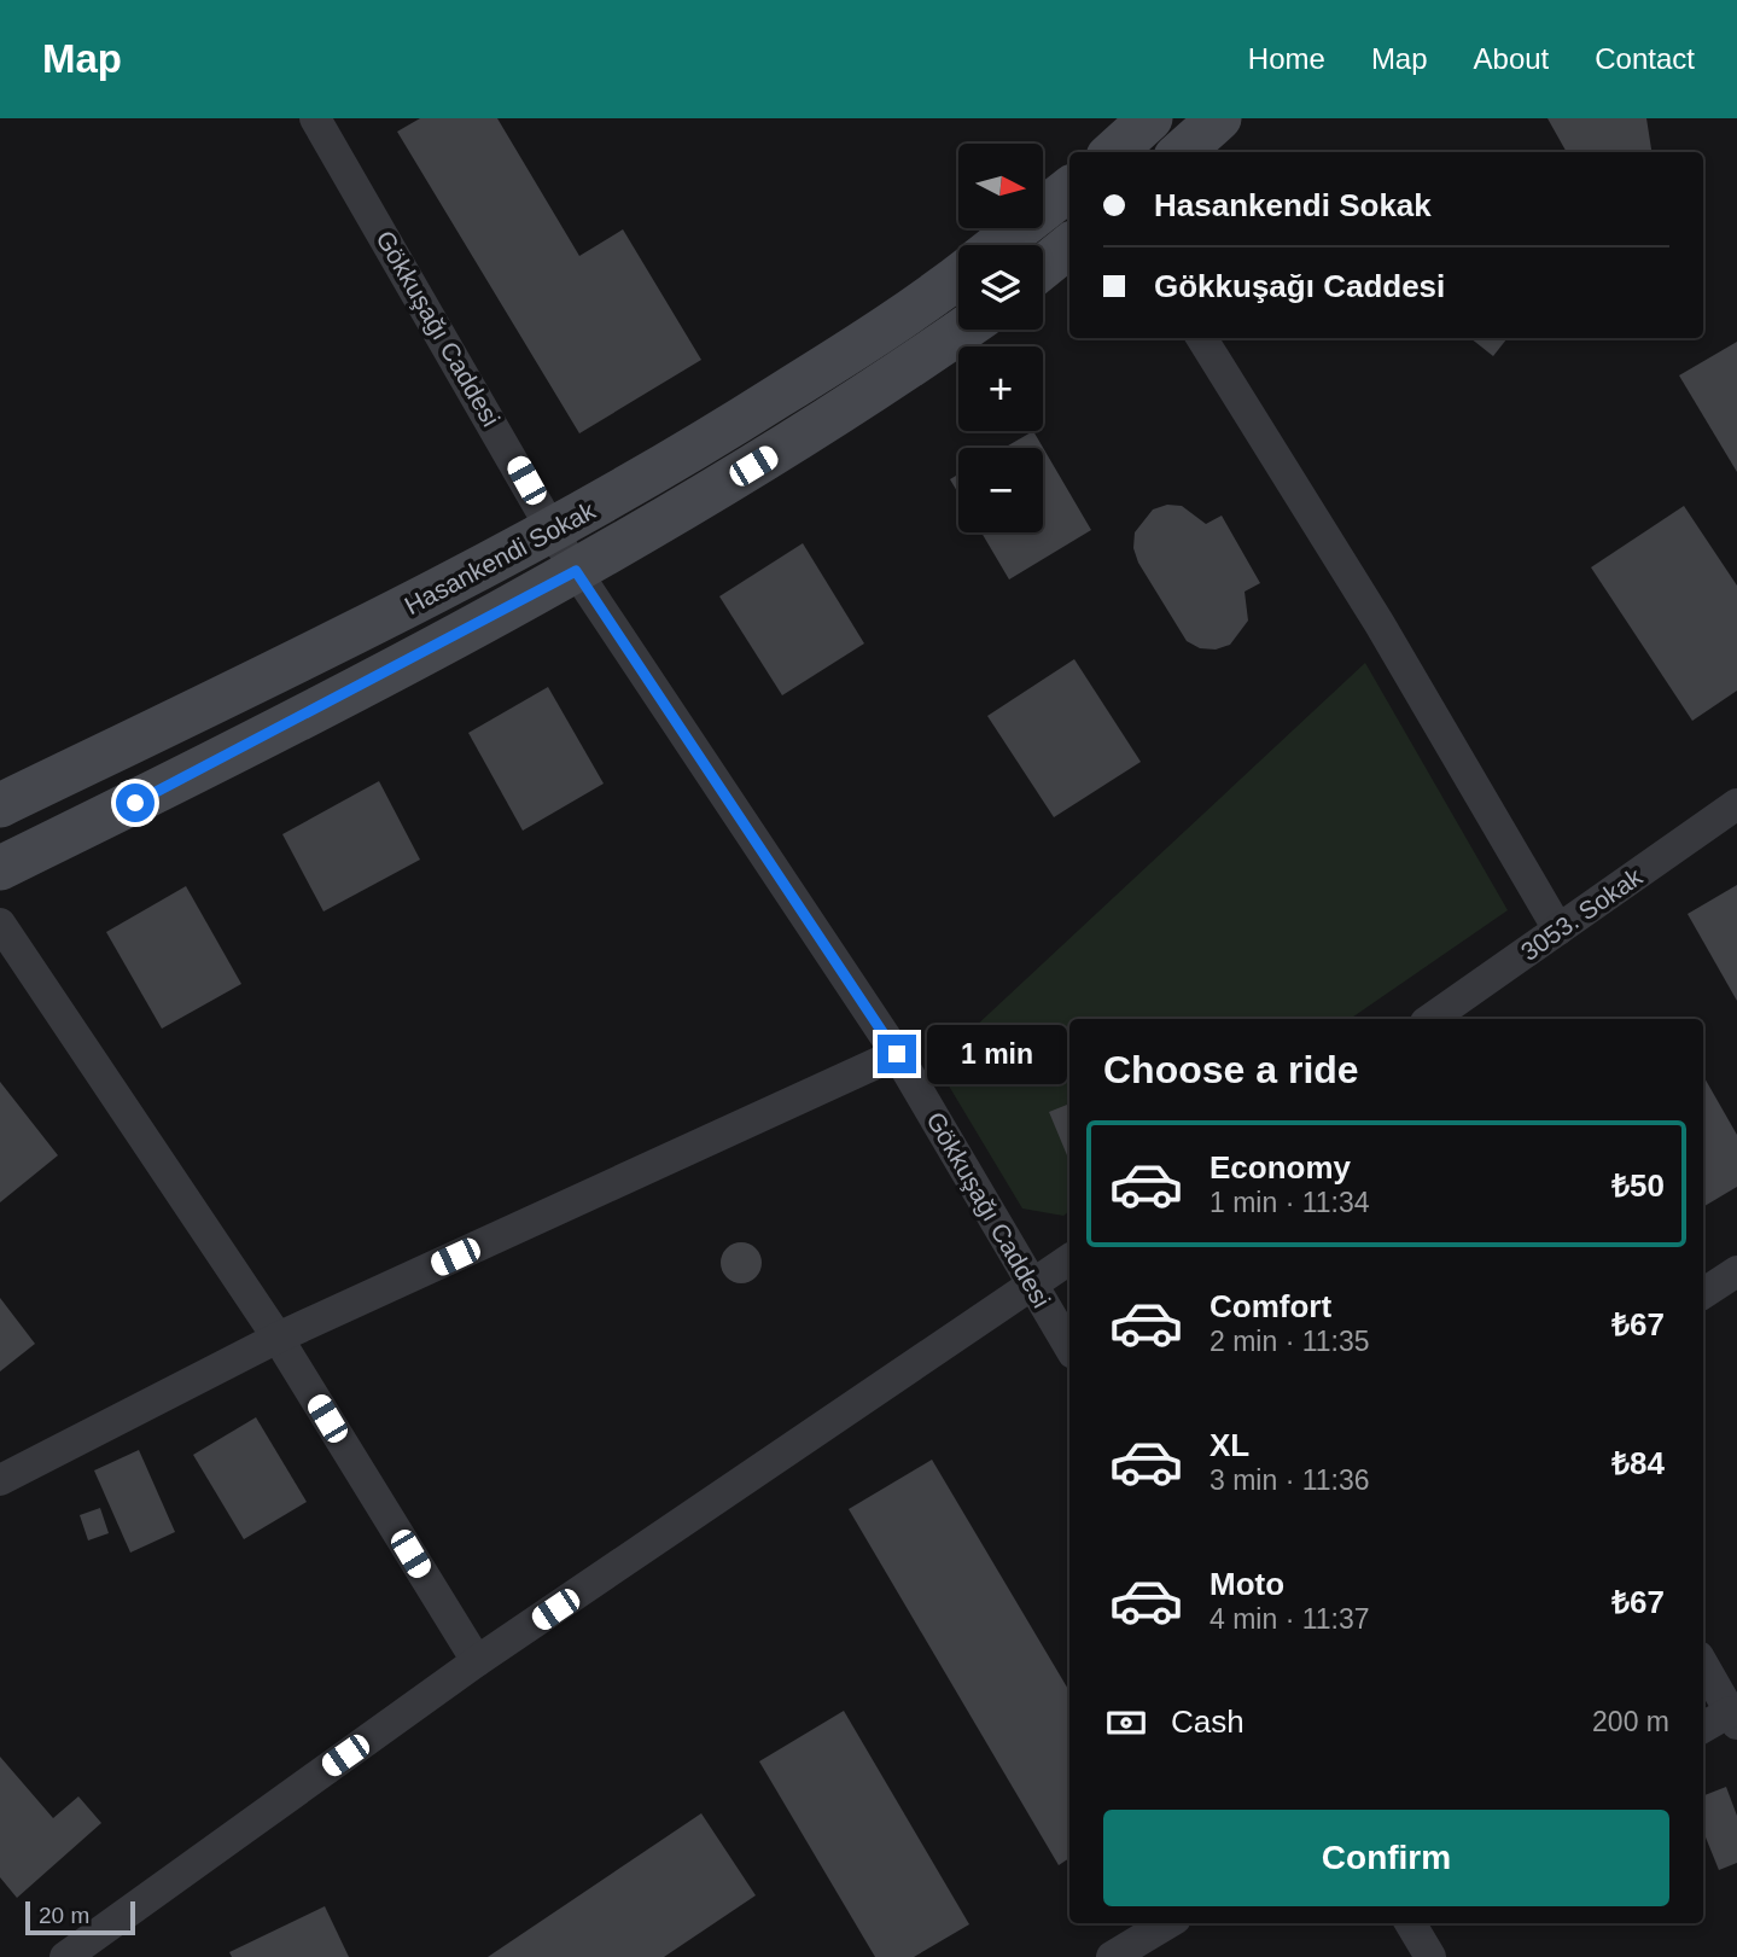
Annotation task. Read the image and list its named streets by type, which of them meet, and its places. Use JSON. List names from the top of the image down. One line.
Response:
{"streets":{"main road":["Hasankendi Sokak"],"street":["Gökkuşağı Caddesi","3053. Sokak"]},"crossings":[["Gökkuşağı Caddesi","Hasankendi Sokak"]],"scale_bar":"20 m","north":"right","page":{"header":"Map","nav":["Home","Map","About","Contact"],"map_buttons":["+","−"],"banner":["Hasankendi Sokak","Gökkuşağı Caddesi"],"heading":"Choose a ride","bubble":"1 min","list":[{"name":"Economy","note":"1 min · 11:34","value":"₺50"},{"name":"Comfort","note":"2 min · 11:35","value":"₺67"},{"name":"XL","note":"3 min · 11:36","value":"₺84"},{"name":"Moto","note":"4 min · 11:37","value":"₺67"}],"pay":["Cash","200 m"],"buttons":"Confirm","scale":"20 m"}}
